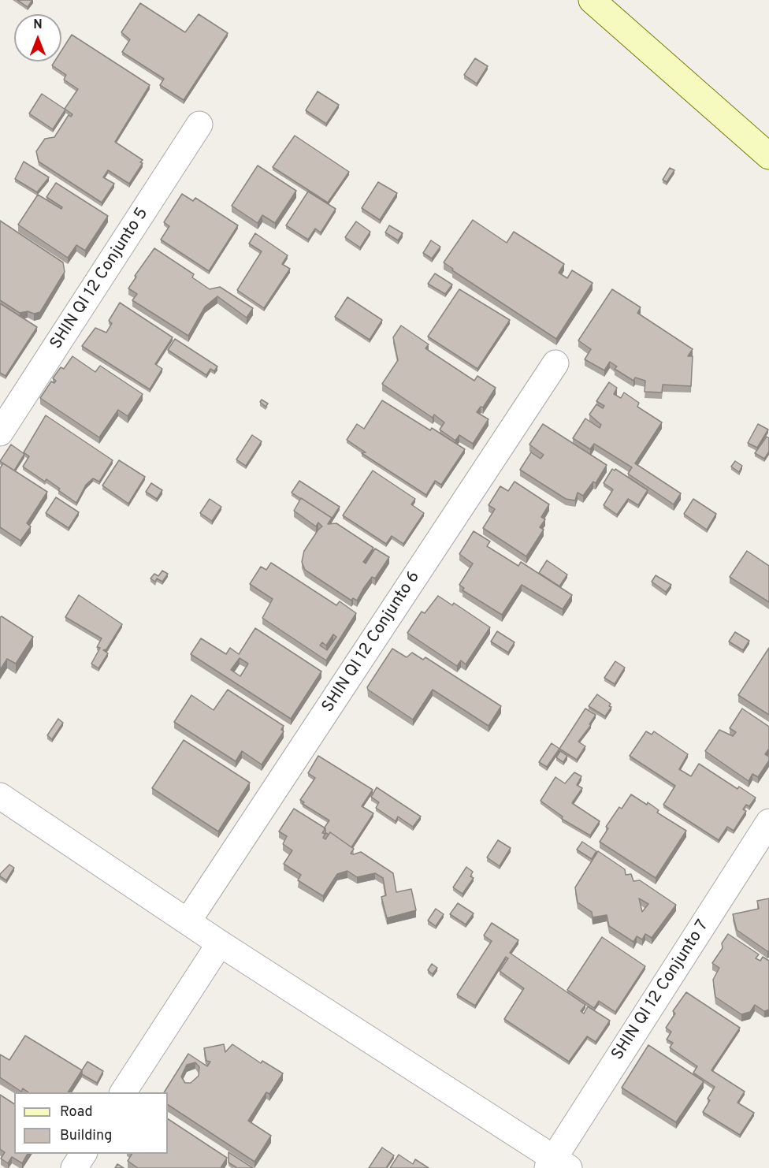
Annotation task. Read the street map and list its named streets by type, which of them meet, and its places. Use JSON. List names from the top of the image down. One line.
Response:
{"streets":{"street":["SHIN QI 12 Conjunto 5","SHIN QI 12 Conjunto 6","SHIN QI 12 Conjunto 7"]},"legend":["Road","Building"],"north":"top"}
